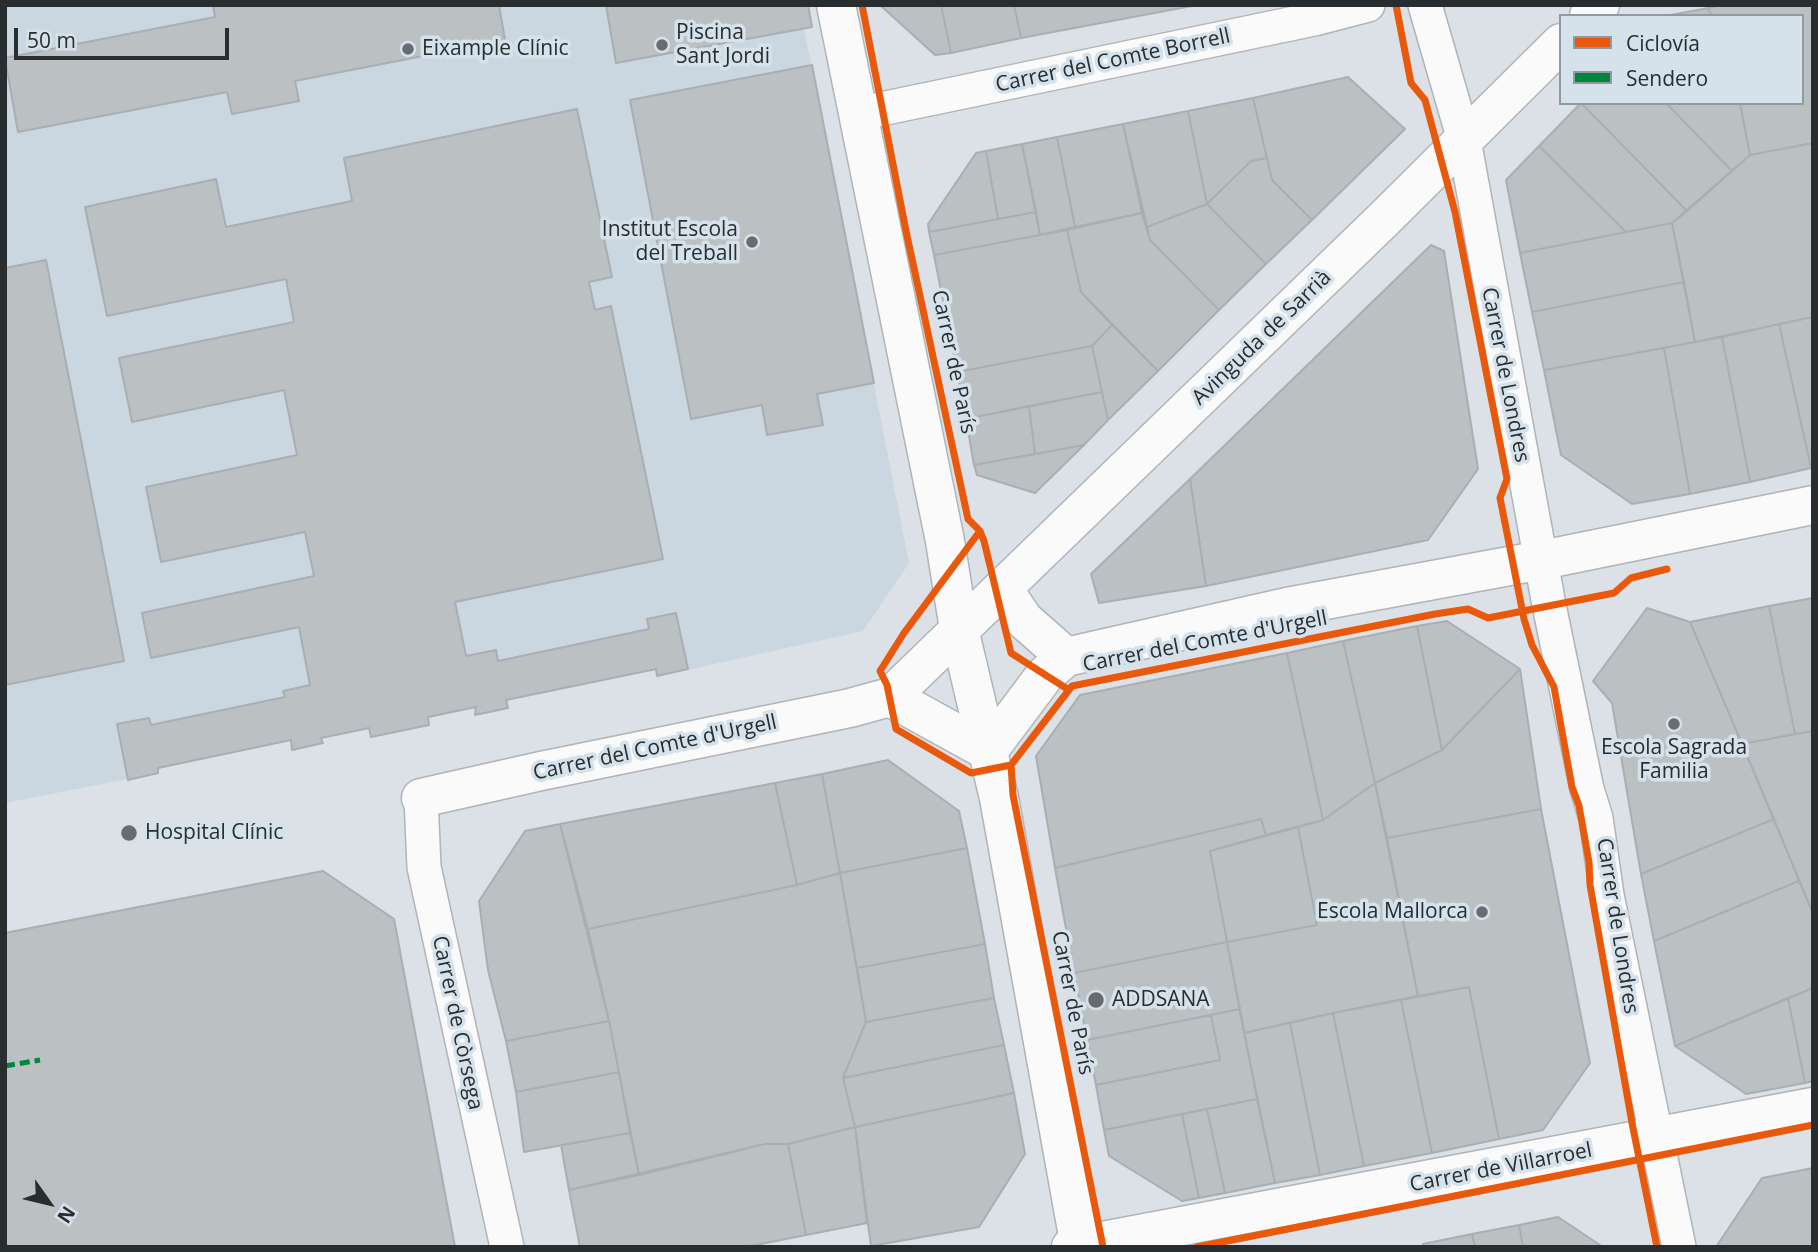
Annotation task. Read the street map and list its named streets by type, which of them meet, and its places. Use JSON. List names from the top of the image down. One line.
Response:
{"streets":{"main road":["Avinguda de Sarrià","Carrer de París","Carrer del Comte d'Urgell","Carrer de Villarroel"],"street":["Carrer del Comte Borrell","Carrer de Londres","Carrer de Còrsega"]},"crossings":[["Carrer del Comte Borrell","Carrer de París"],["Avinguda de Sarrià","Carrer de París"],["Avinguda de Sarrià","Carrer de Londres"],["Avinguda de Sarrià","Carrer del Comte d'Urgell"],["Carrer de París","Carrer del Comte d'Urgell"],["Carrer de París","Carrer de Villarroel"],["Carrer de Londres","Carrer del Comte d'Urgell"],["Carrer de Londres","Carrer de Villarroel"],["Carrer del Comte d'Urgell","Carrer de Còrsega"]],"places":["Piscina Sant Jordi","Eixample Clínic","Institut Escola del Treball","Escola Sagrada Familia","Hospital Clínic","Escola Mallorca","ADDSANA"],"legend":["Ciclovía","Sendero"],"scale_bar":"50 m","north":"bottom right"}
